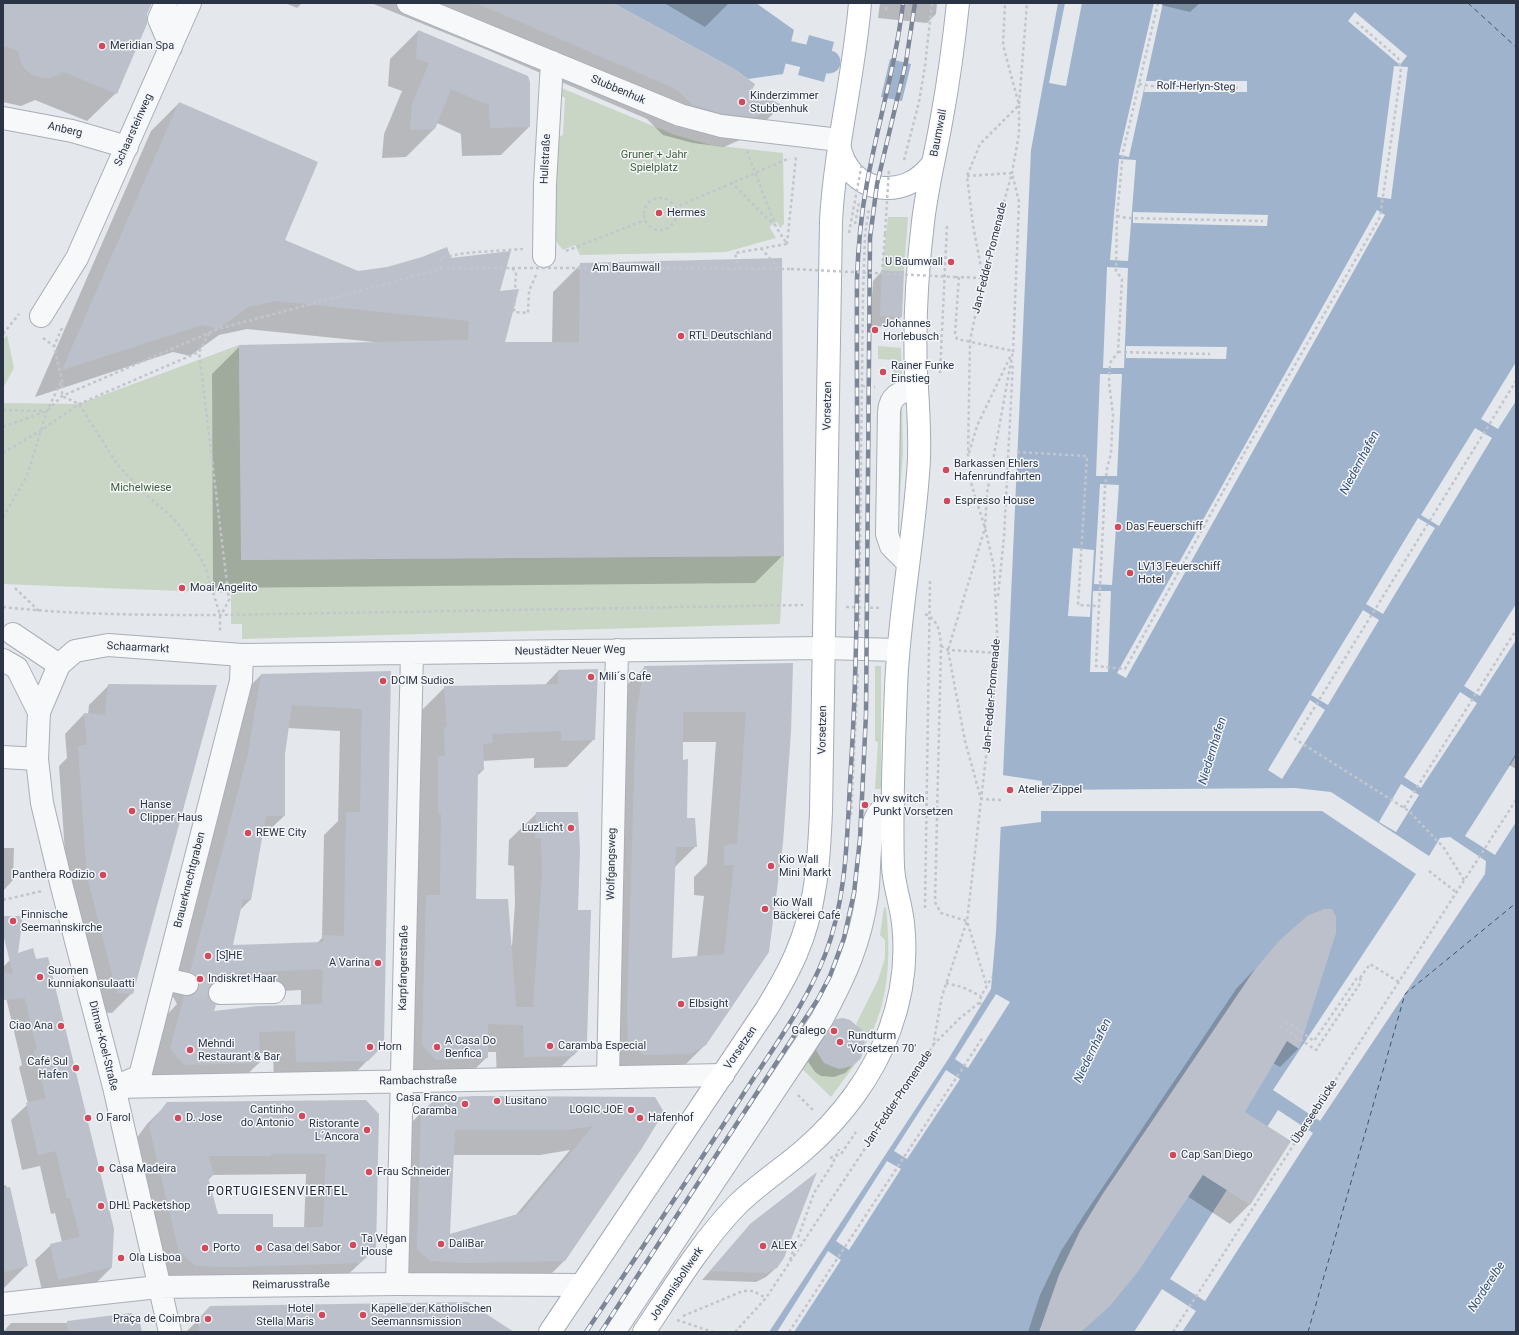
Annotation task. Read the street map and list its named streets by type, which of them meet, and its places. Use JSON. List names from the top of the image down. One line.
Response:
{"streets":{"main road":["Baumwall","Vorsetzen","Johannisbollwerk"],"street":["Stubbenhuk","Anberg","Schaarsteinweg","Hullstraße","Schaarmarkt","Neustädter Neuer Weg","Wolfgangsweg","Brauerknechtgraben","Karpfangerstraße","Ditmar-Koel-Straße","Rambachstraße","Reimarusstraße"],"path":["Rolf-Herlyn-Steg","Jan-Fedder-Promenade","Am Baumwall","Überseebrücke"]},"crossings":[["Stubbenhuk","Hullstraße"],["Stubbenhuk","Vorsetzen"],["Anberg","Schaarsteinweg"],["Jan-Fedder-Promenade","Am Baumwall"],["Vorsetzen","Neustädter Neuer Weg"],["Vorsetzen","Rambachstraße"],["Vorsetzen","Reimarusstraße"],["Schaarmarkt","Neustädter Neuer Weg"],["Schaarmarkt","Brauerknechtgraben"],["Schaarmarkt","Ditmar-Koel-Straße"],["Neustädter Neuer Weg","Wolfgangsweg"],["Neustädter Neuer Weg","Brauerknechtgraben"],["Neustädter Neuer Weg","Karpfangerstraße"],["Wolfgangsweg","Rambachstraße"],["Brauerknechtgraben","Ditmar-Koel-Straße"],["Brauerknechtgraben","Rambachstraße"],["Karpfangerstraße","Rambachstraße"],["Karpfangerstraße","Reimarusstraße"],["Ditmar-Koel-Straße","Rambachstraße"],["Ditmar-Koel-Straße","Reimarusstraße"]],"districts":["PORTUGIESENVIERTEL"],"water":["Niedernhafen","Norderelbe"],"parks":["Gruner + Jahr Spielplatz","Michelwiese"],"places":["Meridian Spa","Kinderzimmer Stubbenhuk","Hermes","U Baumwall","Johannes Horlebusch","RTL Deutschland","Rainer Funke Einstieg","Barkassen Ehlers Hafenrundfahrten","Espresso House","Das Feuerschiff","LV13 Feuerschiff Hotel","Moai Angelito","Mili´s Cafe","DCIM Sudios","Atelier Zippel","hvv switch Punkt Vorsetzen","Hanse Clipper Haus","LuzLicht","REWE City","Kio Wall Mini Markt","Panthera Rodizio","Kio Wall Bäckerei Café","Finnische Seemannskirche","[S]HE","A Varina","Suomen kunniakonsulaatti","Indiskret Haar","Elbsight","Ciao Ana","Galego","Rundturm 'Vorsetzen 70'","Caramba Especial","Horn","A Casa Do Benfica","Mehndi Restaurant & Bar","Café Sul Hafen","Lusitano","Casa Franco Caramba","LOGIC JOE","Cantinho do Antonio","O Farol","D. Jose","Hafenhof","Ristorante L´Ancora","Cap San Diego","Casa Madeira","Frau Schneider","DHL Packetshop","DaliBar","Ta Vegan House","ALEX","Porto","Casa del Sabor","Ola Lisboa","Hotel Stella Maris","Kapelle der Katholischen Seemannsmission","Praça de Coimbra"]}
